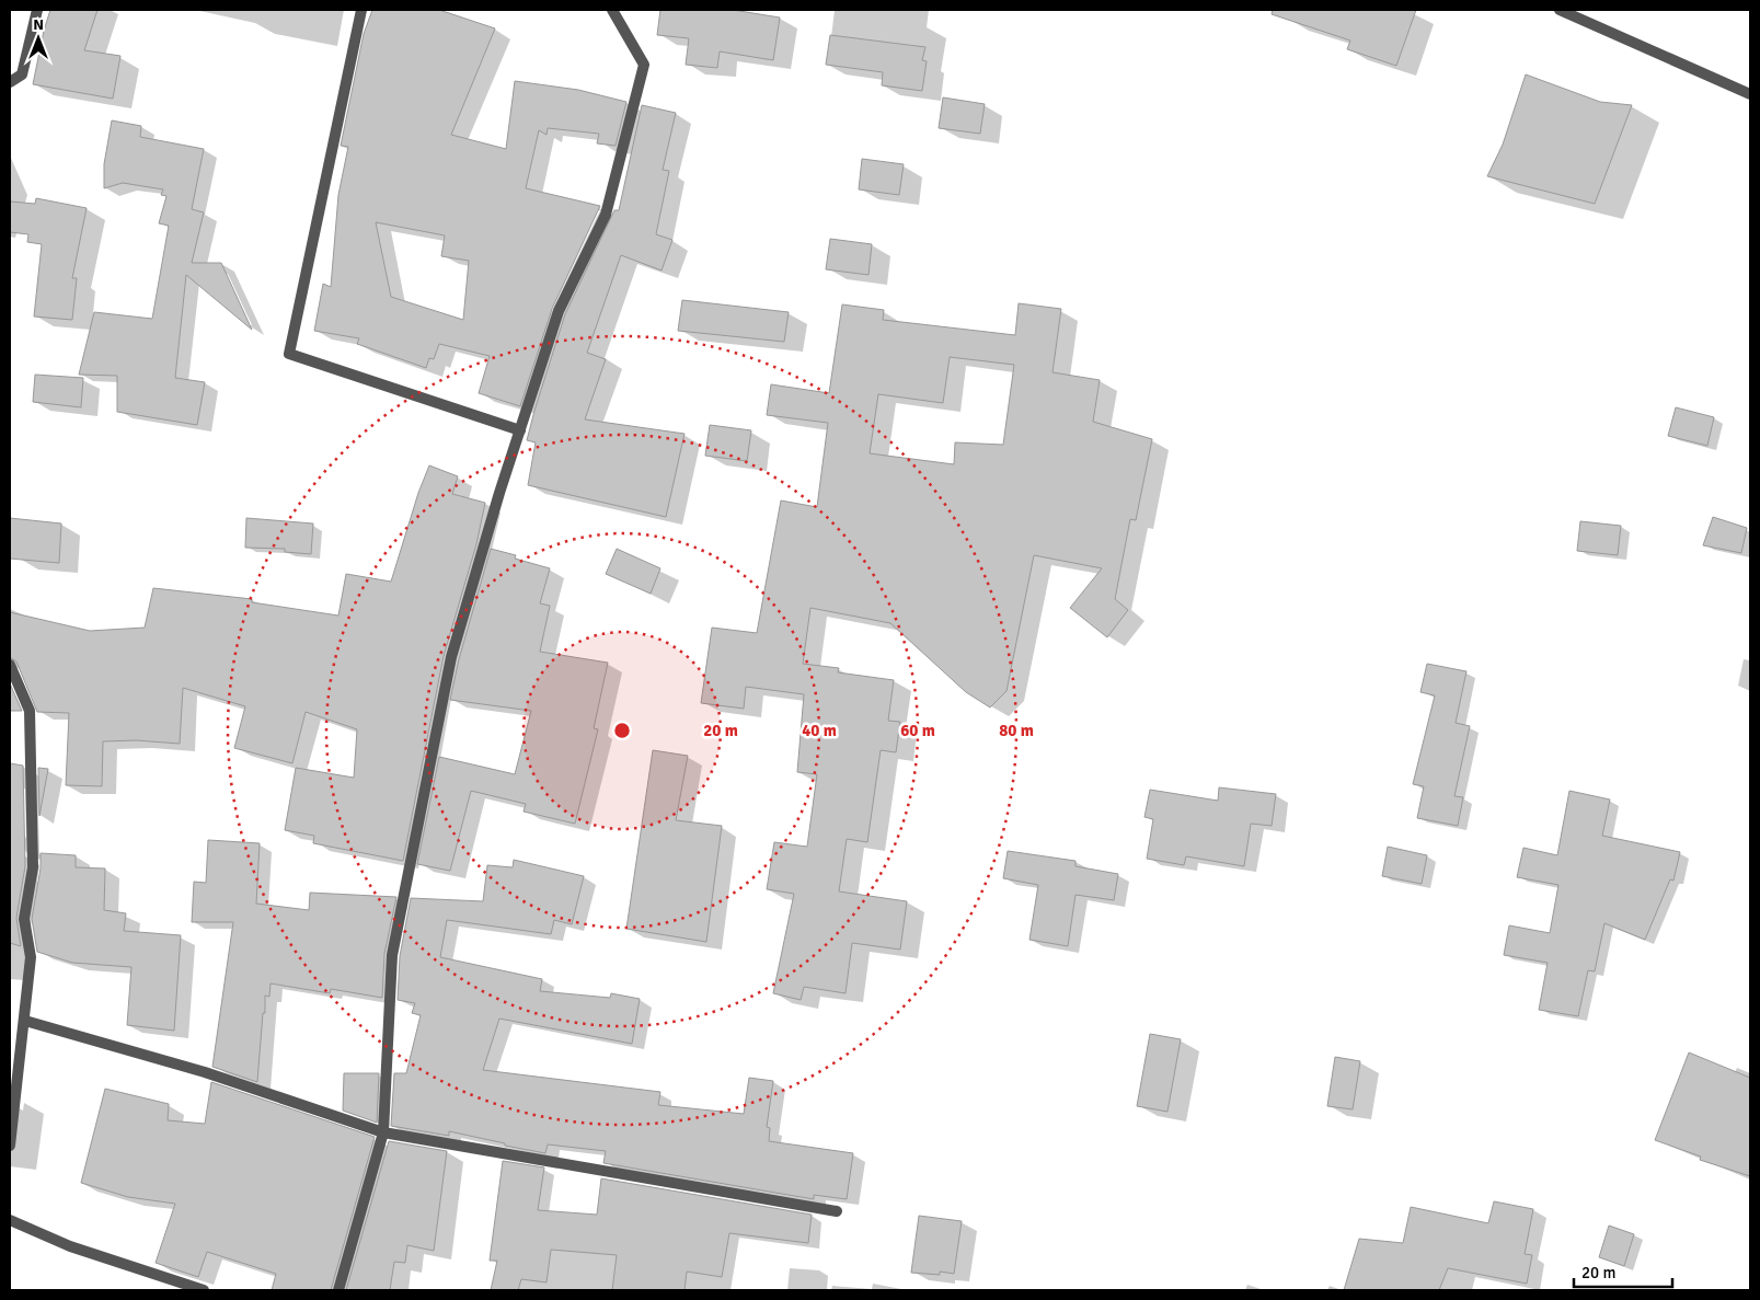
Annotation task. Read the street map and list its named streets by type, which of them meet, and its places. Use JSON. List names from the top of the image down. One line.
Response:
{"scale_bar":"20 m","north":"top","rings":["20 m","40 m","60 m","80 m"]}
